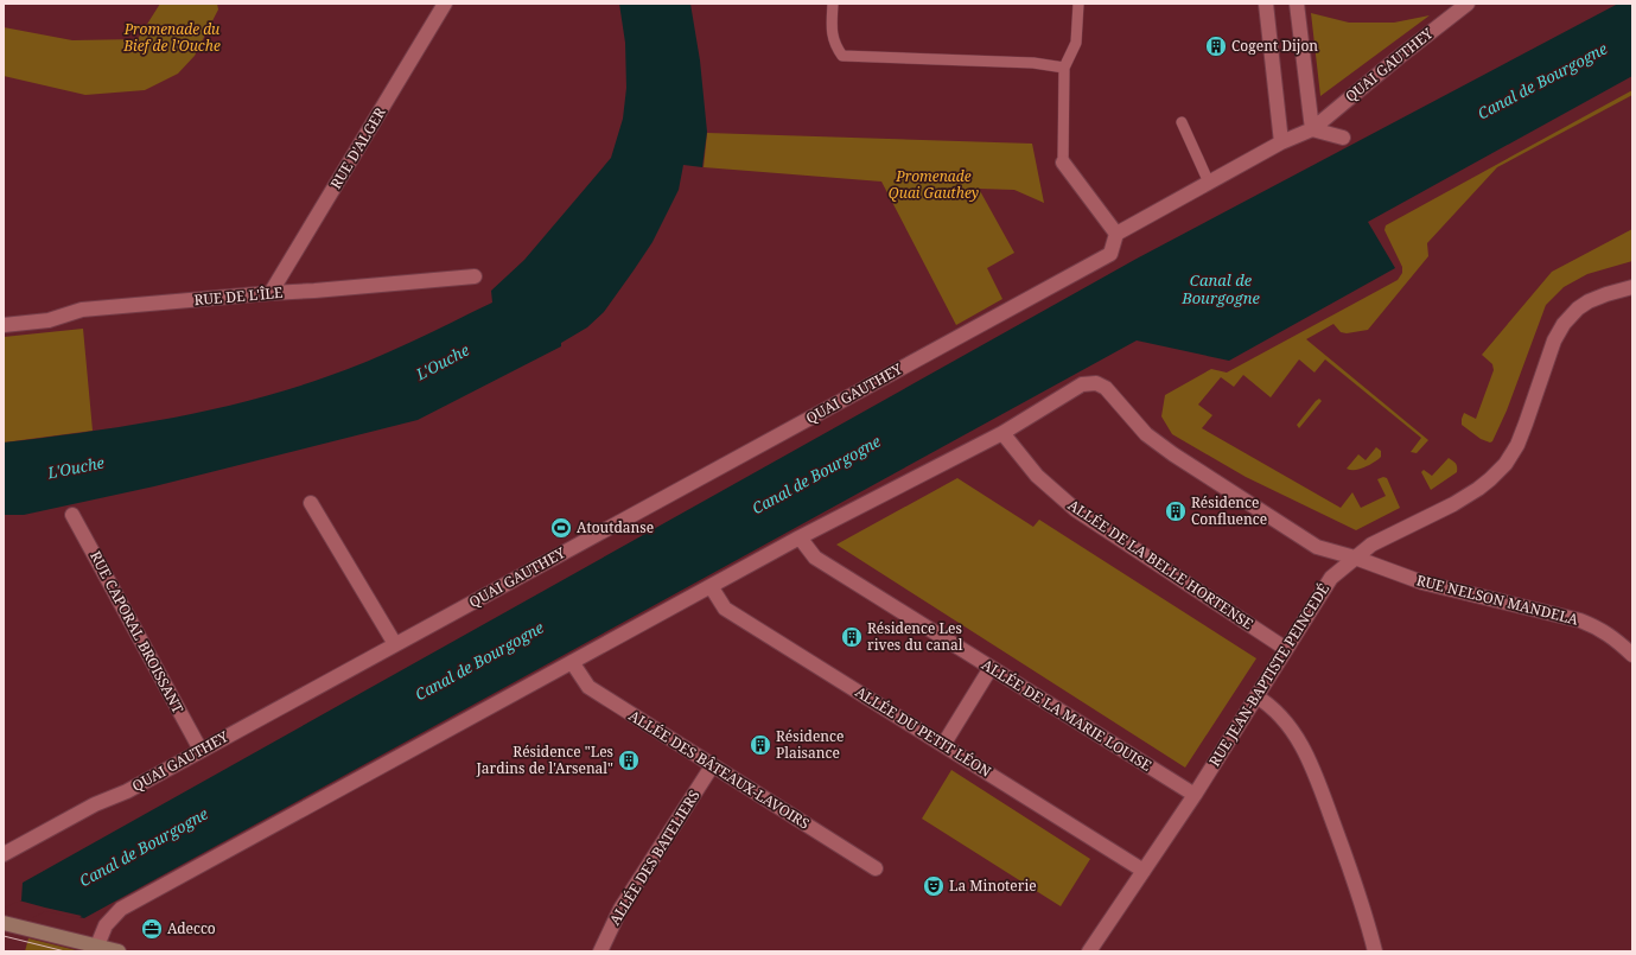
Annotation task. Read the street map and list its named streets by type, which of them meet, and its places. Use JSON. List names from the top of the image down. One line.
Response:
{"streets":{"street":["QUAI GAUTHEY","RUE D'ALGER","RUE DE L'ÎLE","ALLÉE DE LA BELLE HORTENSE","RUE NELSON MANDELA","RUE CAPORAL BROISSANT","RUE JEAN-BAPTISTE PEINCEDÉ","ALLÉE DE LA MARIE LOUISE","ALLÉE DU PETIT LÉON","ALLÉE DES BÂTEAUX-LAVOIRS","ALLÉE DES BATELIERS"]},"crossings":[["QUAI GAUTHEY","RUE CAPORAL BROISSANT"],["RUE D'ALGER","RUE DE L'ÎLE"],["ALLÉE DE LA BELLE HORTENSE","RUE NELSON MANDELA"],["ALLÉE DE LA BELLE HORTENSE","RUE JEAN-BAPTISTE PEINCEDÉ"],["RUE NELSON MANDELA","RUE JEAN-BAPTISTE PEINCEDÉ"],["RUE NELSON MANDELA","ALLÉE DE LA MARIE LOUISE"],["RUE NELSON MANDELA","ALLÉE DU PETIT LÉON"],["RUE NELSON MANDELA","ALLÉE DES BÂTEAUX-LAVOIRS"],["RUE JEAN-BAPTISTE PEINCEDÉ","ALLÉE DE LA MARIE LOUISE"],["RUE JEAN-BAPTISTE PEINCEDÉ","ALLÉE DU PETIT LÉON"],["ALLÉE DES BÂTEAUX-LAVOIRS","ALLÉE DES BATELIERS"]],"water":["Canal de Bourgogne","L'Ouche"],"parks":["Promenade du Bief de l'Ouche","Promenade Quai Gauthey"],"places":{"building":["Cogent Dijon","Résidence Confluence","Résidence Les rives du canal","Résidence Plaisance","Résidence \"Les Jardins de l'Arsenal\""],"sports":["Atoutdanse"],"theatre":["La Minoterie"],"office":["Adecco"]}}
